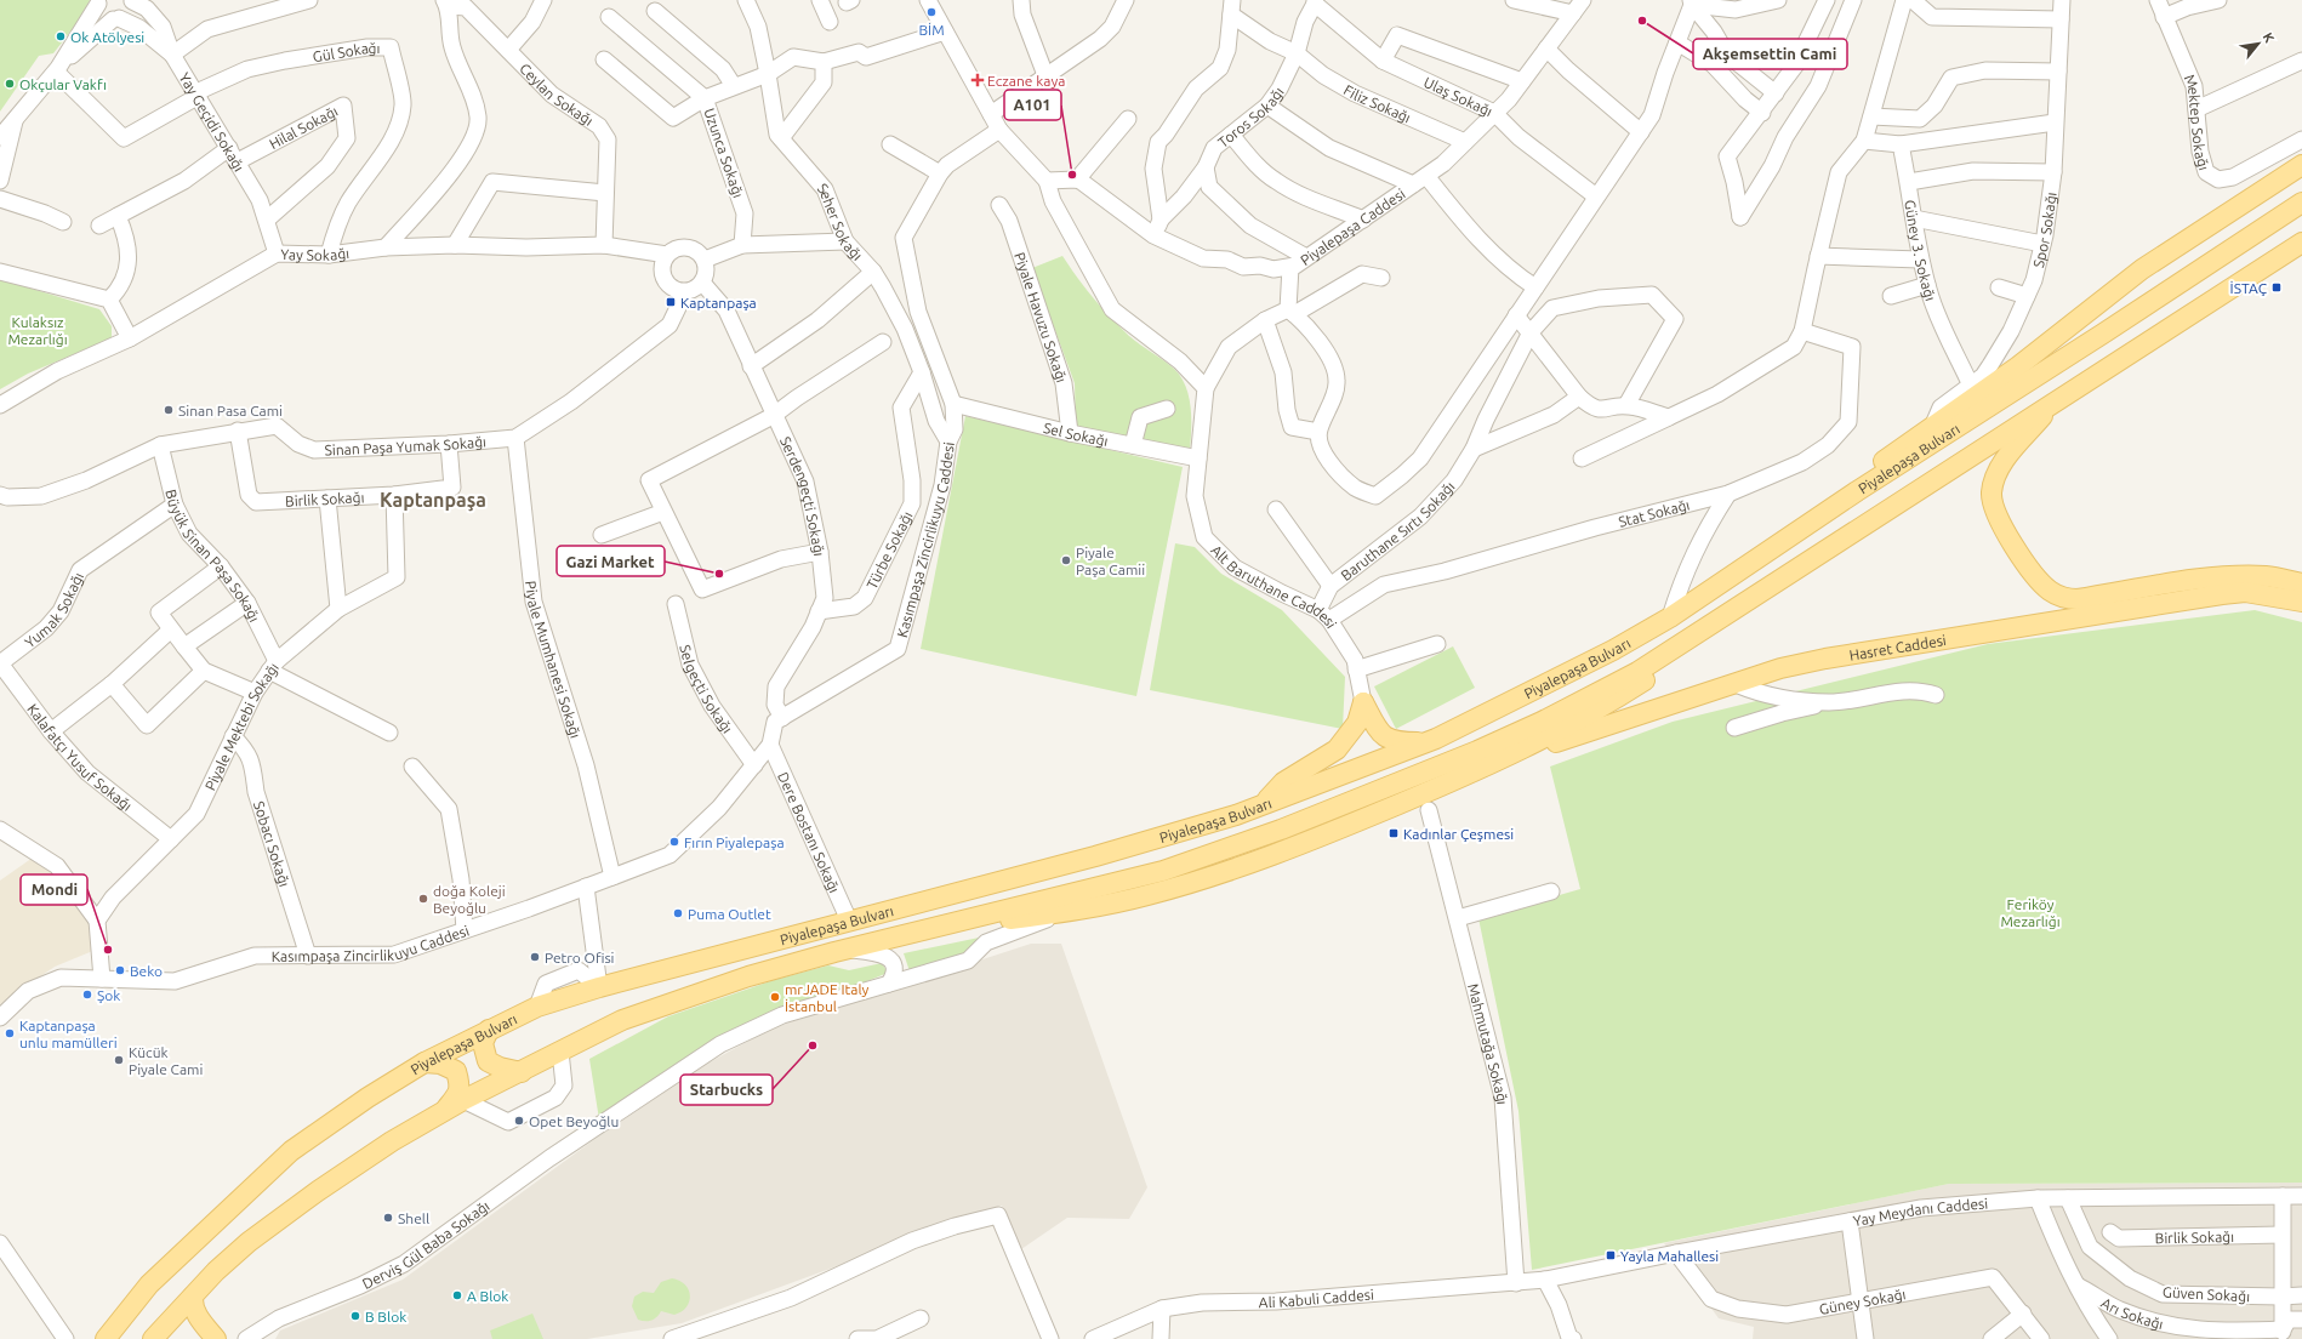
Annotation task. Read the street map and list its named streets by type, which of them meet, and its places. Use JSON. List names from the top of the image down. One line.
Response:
{"streets":{"main road":["Piyalepaşa Bulvarı","Hasret Caddesi"],"street":["Gül Sokağı","Ceylan Sokağı","Ulaş Sokağı","Filiz Sokağı","Toros Sokağı","Yay Geçidi Sokağı","Mektep Sokağı","Hilal Sokağı","Uzunca Sokağı","Seher Sokağı","Piyalepaşa Caddesi","Spor Sokağı","Güney 3. Sokağı","Yay Sokağı","Piyale Havuzu Sokağı","Sel Sokağı","Sinan Paşa Yumak Sokağı","Serdengeçti Sokağı","Birlik Sokağı","Stat Sokağı","Baruthane Sırtı Sokağı","Kasımpaşa Zincirlikuyu Caddesi","Türbe Sokağı","Büyük Sinan Paşa Sokağı","Alt Baruthane Caddesi","Yumak Sokağı","Piyale Mumhanesi Sokağı","Selgeçti Sokağı","Piyale Mektebi Sokağı","Kalafatçı Yusuf Sokağı","Dere Bostanı Sokağı","Sobacı Sokağı","Mahmutağa Sokağı","Yay Meydanı Caddesi","Derviş Gül Baba Sokağı","Güven Sokağı","Ali Kabuli Caddesi","Güney Sokağı","Arı Sokağı"]},"crossings":[["Gül Sokağı","Yay Geçidi Sokağı"],["Gül Sokağı","Yay Sokağı"],["Ceylan Sokağı","Yay Sokağı"],["Ulaş Sokağı","Toros Sokağı"],["Ulaş Sokağı","Piyalepaşa Caddesi"],["Filiz Sokağı","Toros Sokağı"],["Filiz Sokağı","Piyalepaşa Caddesi"],["Yay Geçidi Sokağı","Hilal Sokağı"],["Yay Geçidi Sokağı","Yay Sokağı"],["Uzunca Sokağı","Seher Sokağı"],["Seher Sokağı","Kasımpaşa Zincirlikuyu Caddesi"],["Seher Sokağı","Türbe Sokağı"],["Spor Sokağı","Güney 3. Sokağı"],["Yay Sokağı","Sinan Paşa Yumak Sokağı"],["Yay Sokağı","Serdengeçti Sokağı"],["Piyale Havuzu Sokağı","Sel Sokağı"],["Sel Sokağı","Kasımpaşa Zincirlikuyu Caddesi"],["Sel Sokağı","Alt Baruthane Caddesi"],["Sinan Paşa Yumak Sokağı","Serdengeçti Sokağı"],["Sinan Paşa Yumak Sokağı","Birlik Sokağı"],["Sinan Paşa Yumak Sokağı","Büyük Sinan Paşa Sokağı"],["Sinan Paşa Yumak Sokağı","Piyale Mumhanesi Sokağı"],["Piyalepaşa Bulvarı","Dere Bostanı Sokağı"],["Serdengeçti Sokağı","Kasımpaşa Zincirlikuyu Caddesi"],["Serdengeçti Sokağı","Türbe Sokağı"],["Birlik Sokağı","Piyale Mektebi Sokağı"],["Stat Sokağı","Baruthane Sırtı Sokağı"],["Stat Sokağı","Alt Baruthane Caddesi"],["Baruthane Sırtı Sokağı","Alt Baruthane Caddesi"],["Kasımpaşa Zincirlikuyu Caddesi","Piyale Mumhanesi Sokağı"],["Kasımpaşa Zincirlikuyu Caddesi","Selgeçti Sokağı"],["Kasımpaşa Zincirlikuyu Caddesi","Dere Bostanı Sokağı"],["Kasımpaşa Zincirlikuyu Caddesi","Sobacı Sokağı"],["Büyük Sinan Paşa Sokağı","Yumak Sokağı"],["Büyük Sinan Paşa Sokağı","Piyale Mektebi Sokağı"],["Yumak Sokağı","Kalafatçı Yusuf Sokağı"],["Piyale Mektebi Sokağı","Kalafatçı Yusuf Sokağı"],["Piyale Mektebi Sokağı","Sobacı Sokağı"],["Mahmutağa Sokağı","Ali Kabuli Caddesi"],["Yay Meydanı Caddesi","Güven Sokağı"],["Yay Meydanı Caddesi","Ali Kabuli Caddesi"],["Yay Meydanı Caddesi","Güney Sokağı"]],"districts":["Kaptanpaşa"],"parks":["Kulaksız Mezarlığı","Feriköy Mezarlığı"],"places":{"other":["BİM","Akşemsettin Cami","Ok Atölyesi","Okçular Vakfı","A101","Sinan Pasa Cami","Piyale Paşa Camii","Gazi Market","Fırın Piyalepaşa","doğa Koleji Beyoğlu","Puma Outlet","Mondi","Petro Ofisi","Beko","Şok","mrJADE Italy İstanbul","Kaptanpaşa unlu mamülleri","Starbucks","Kücük Piyale Cami","Opet Beyoğlu","Shell","A Blok","B Blok"],"health":["Eczane kaya"],"transit":["İSTAÇ","Kaptanpaşa","Kadınlar Çeşmesi","Yayla Mahallesi"]},"north":"top right"}
